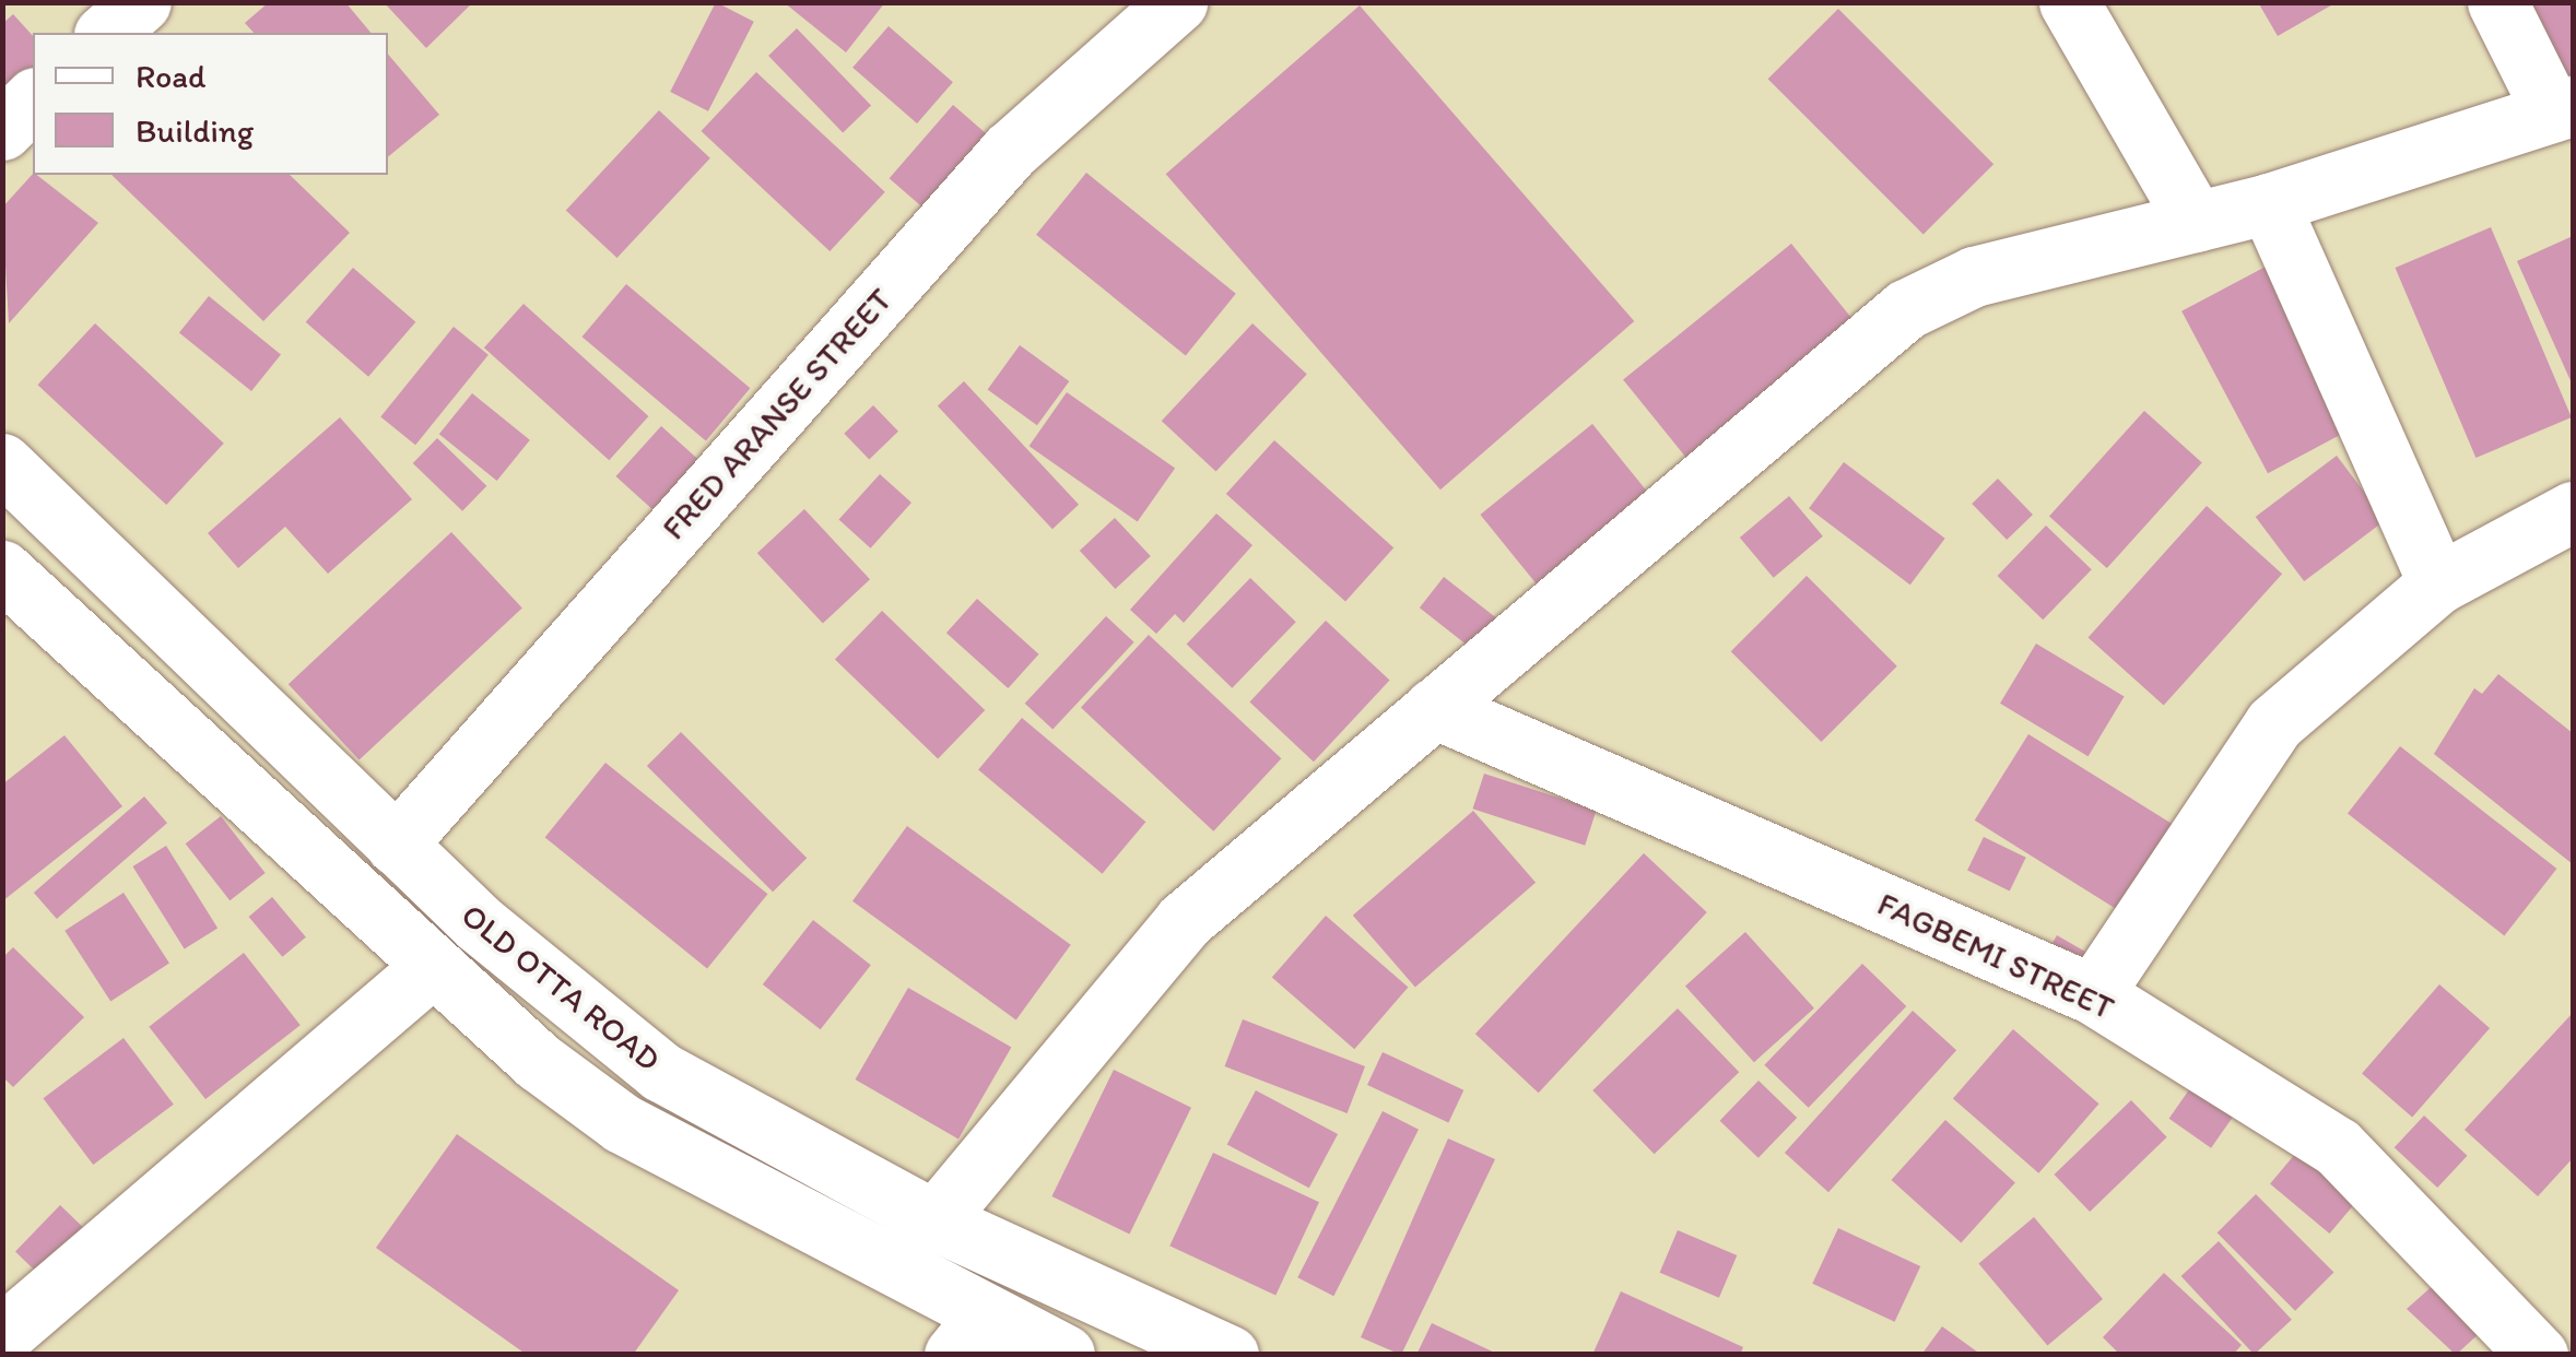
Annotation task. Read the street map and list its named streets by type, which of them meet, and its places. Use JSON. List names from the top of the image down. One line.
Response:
{"streets":{"street":["FRED ARANSE STREET","FAGBEMI STREET","OLD OTTA ROAD"]},"crossings":[["FRED ARANSE STREET","OLD OTTA ROAD"]],"legend":["Road","Building"]}
